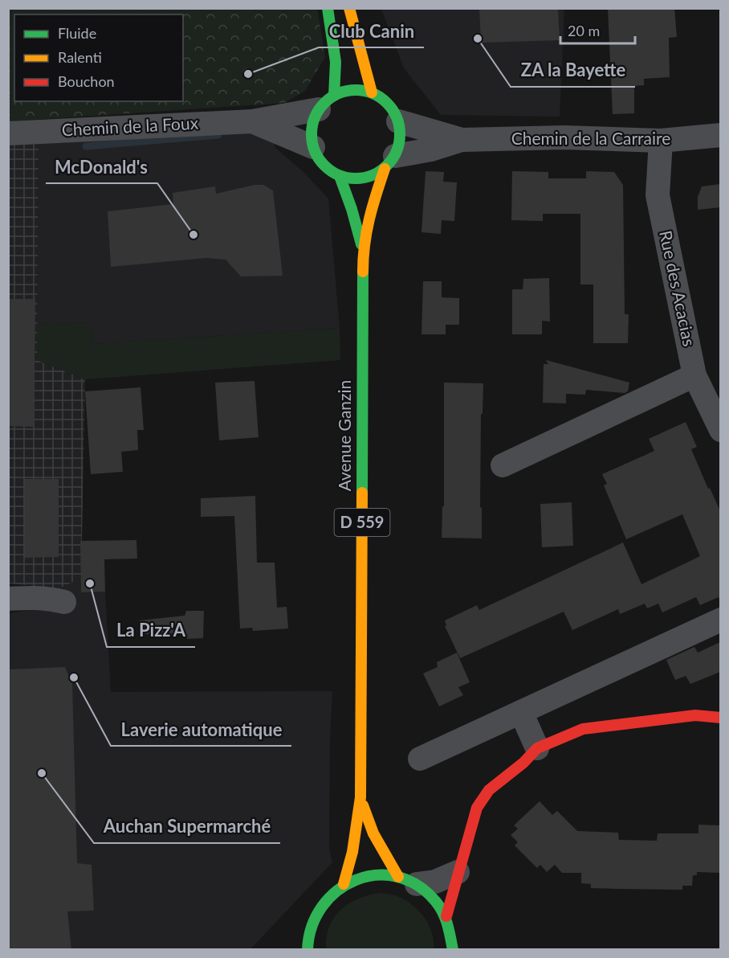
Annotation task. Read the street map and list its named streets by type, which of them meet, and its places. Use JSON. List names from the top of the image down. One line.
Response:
{"streets":{"main road":["Avenue Ganzin","D 559"],"street":["Chemin de la Foux","Chemin de la Carraire","Rue des Acacias"]},"crossings":[["Chemin de la Foux","Chemin de la Carraire"],["Chemin de la Foux","Avenue Ganzin"],["Chemin de la Carraire","Rue des Acacias"],["Chemin de la Carraire","Avenue Ganzin"]],"places":["ZA la Bayette","Club Canin","McDonald's","La Pizz'A","Laverie automatique","Auchan Supermarché"],"legend":["Fluide","Ralenti","Bouchon"],"scale_bar":"20 m"}
